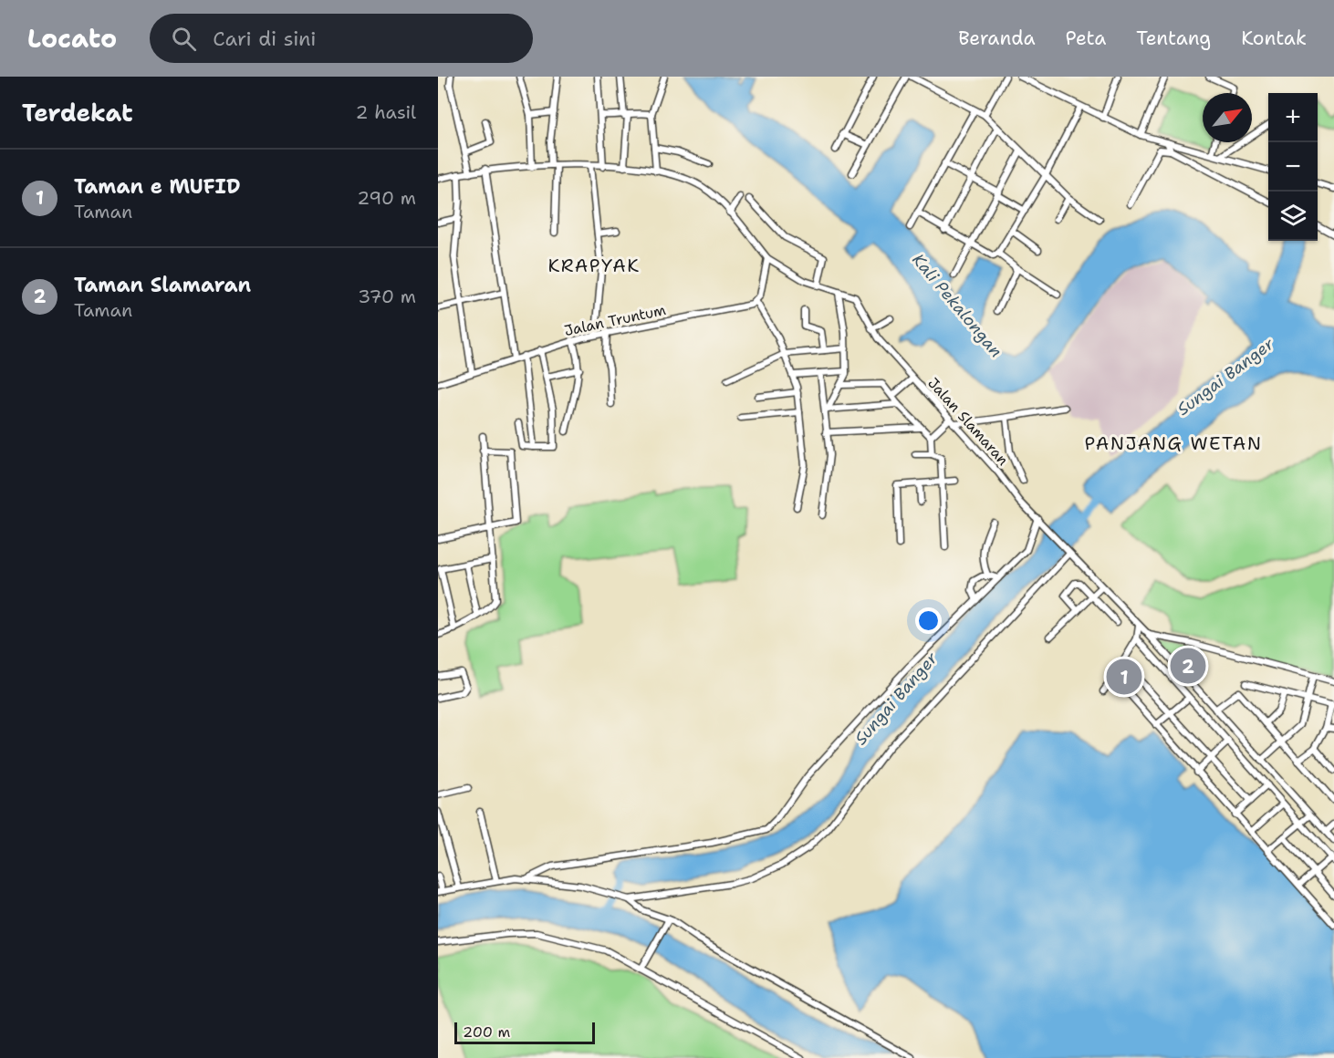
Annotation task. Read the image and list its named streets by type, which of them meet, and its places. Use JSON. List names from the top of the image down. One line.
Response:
{"streets":{"street":["Jalan Truntum","Jalan Slamaran"]},"districts":["KRAPYAK","PANJANG WETAN"],"water":["Kali Pekalongan","Sungai Banger"],"scale_bar":"200 m","north":"top right","page":{"header":"Locato","search":"Cari di sini","nav":["Beranda","Peta","Tentang","Kontak"],"heading":["Terdekat","2 hasil"],"map_buttons":["+","−"],"list":[{"mark":"1","name":"Taman e MUFID","note":"Taman","value":"290 m"},{"mark":"2","name":"Taman Slamaran","note":"Taman","value":"370 m"}],"pins":["2","1"],"scale":"200 m"}}
